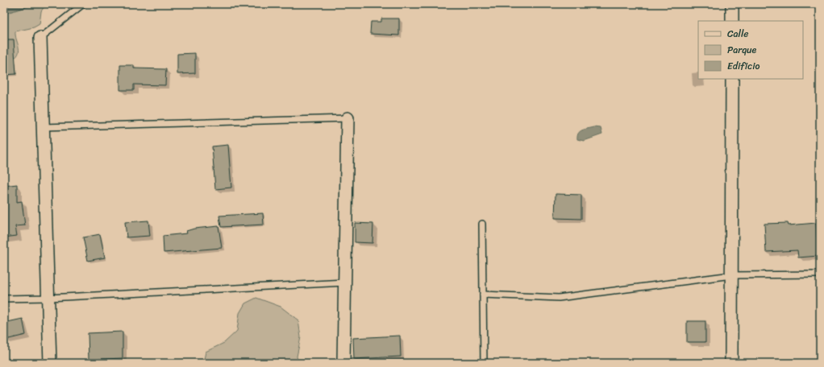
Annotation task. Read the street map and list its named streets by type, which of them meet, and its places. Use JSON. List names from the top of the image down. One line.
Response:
{"legend":["Calle","Parque","Edificio"]}
